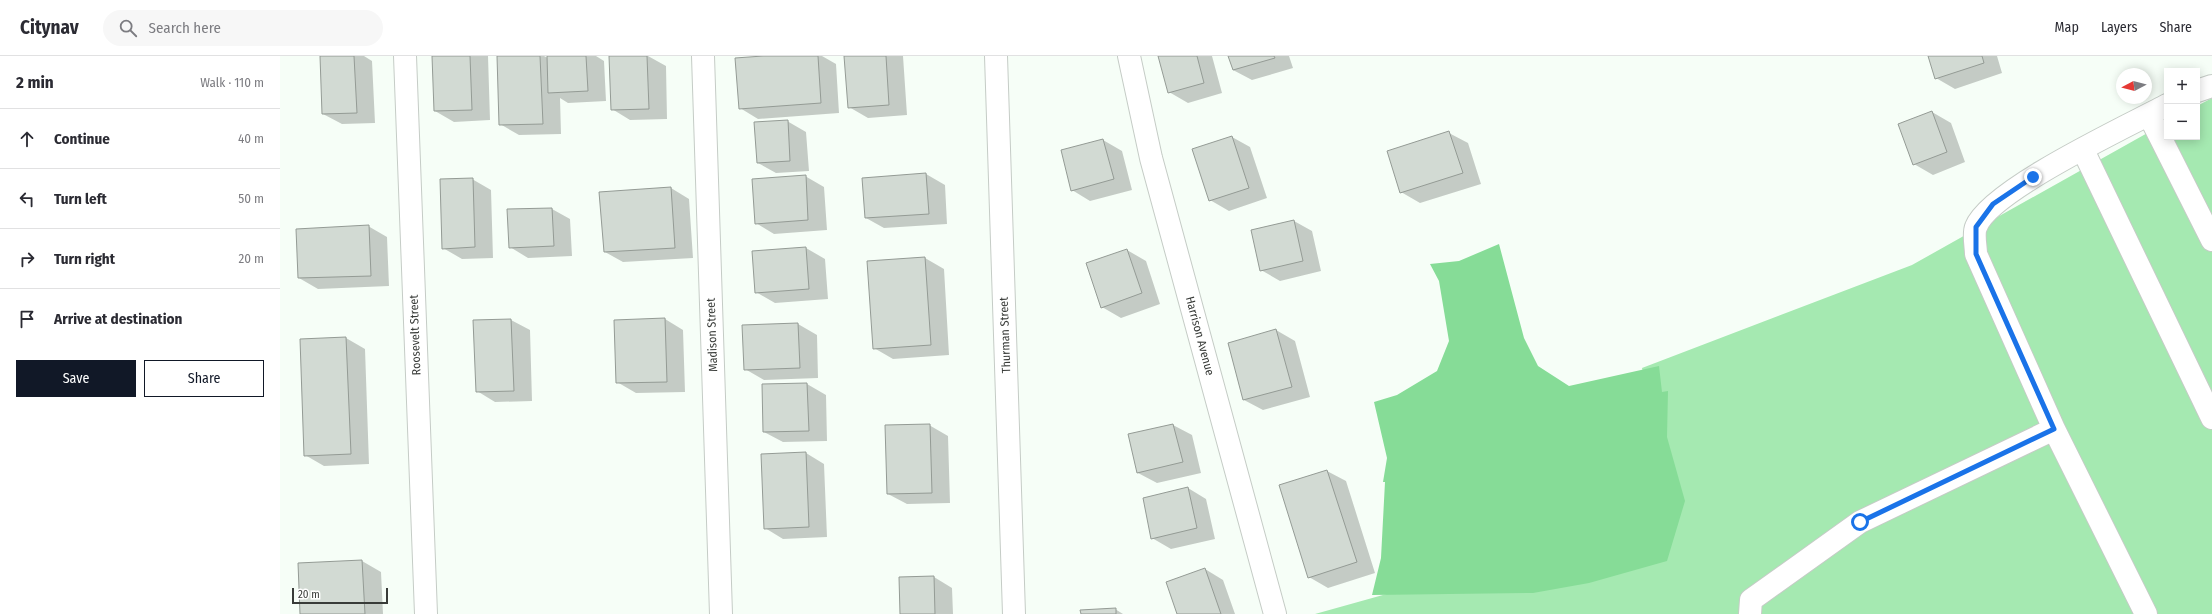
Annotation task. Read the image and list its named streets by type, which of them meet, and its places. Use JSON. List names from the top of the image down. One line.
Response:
{"streets":{"street":["Roosevelt Street","Madison Street","Thurman Street","Harrison Avenue"]},"scale_bar":"20 m","north":"left","page":{"header":"Citynav","search":"Search here","nav":["Map","Layers","Share"],"heading":["2 min","Walk · 110 m"],"map_buttons":["+","−"],"list":[["Continue","40 m"],["Turn left","50 m"],["Turn right","20 m"],"Arrive at destination"],"buttons":["Save","Share"],"scale":"20 m"}}
